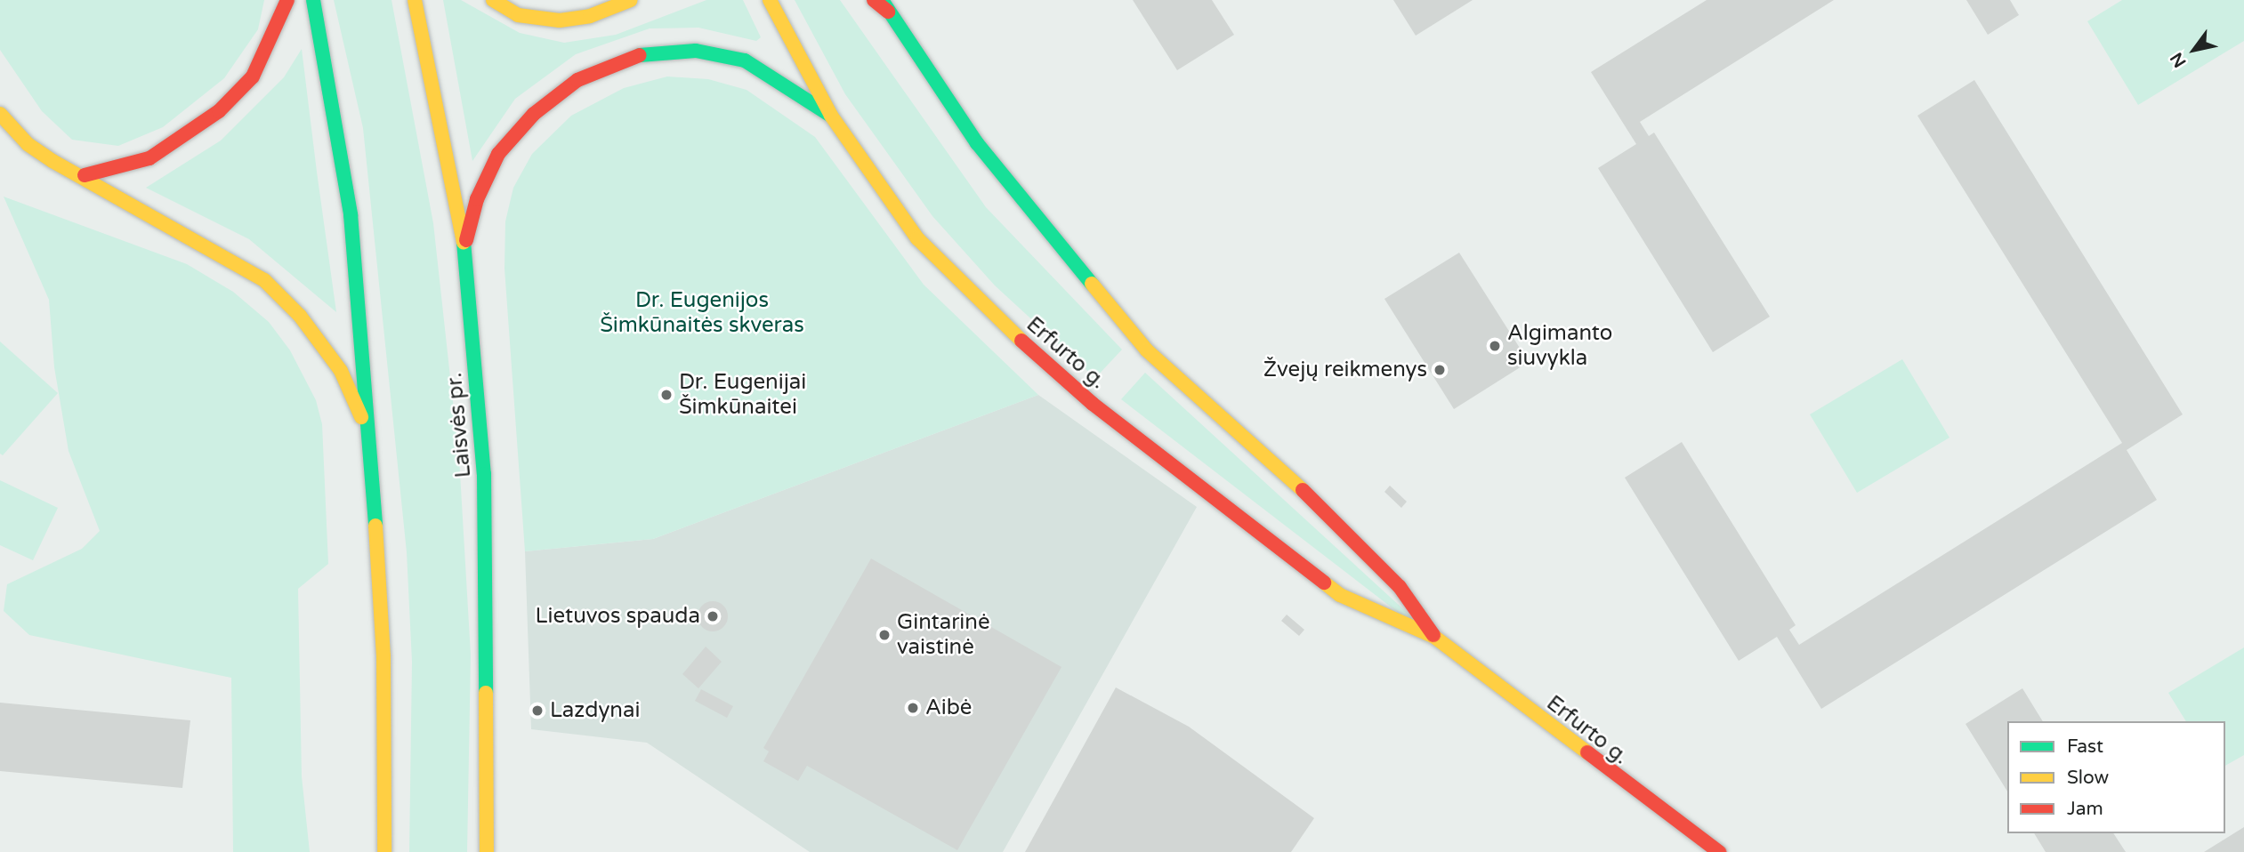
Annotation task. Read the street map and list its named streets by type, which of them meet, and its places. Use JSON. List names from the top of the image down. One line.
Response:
{"streets":{"main road":["Erfurto g.","Laisvės pr."]},"parks":["Dr. Eugenijos Šimkūnaitės skveras"],"places":["Algimanto siuvykla","Žvejų reikmenys","Dr. Eugenijai Šimkūnaitei","Lietuvos spauda","Gintarinė vaistinė","Aibė","Lazdynai"],"legend":["Fast","Slow","Jam"],"north":"bottom left"}
